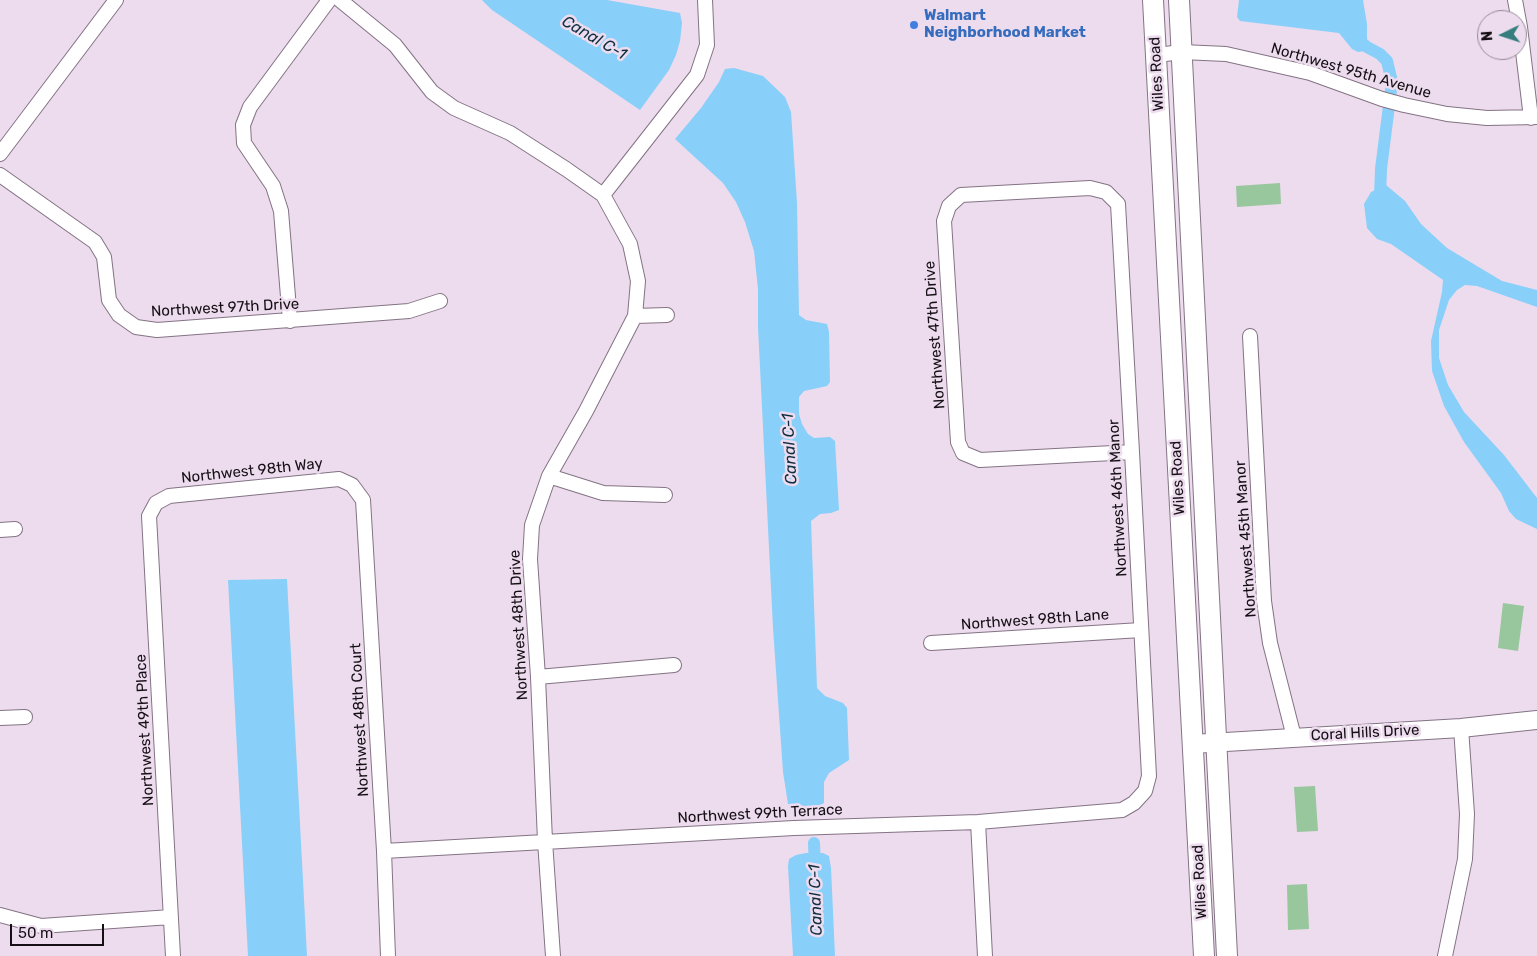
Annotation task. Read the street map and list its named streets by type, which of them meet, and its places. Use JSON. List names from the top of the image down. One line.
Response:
{"streets":{"main road":["Wiles Road"],"street":["Northwest 95th Avenue","Northwest 97th Drive","Northwest 47th Drive","Northwest 98th Way","Northwest 46th Manor","Northwest 45th Manor","Northwest 98th Lane","Northwest 48th Drive","Northwest 48th Court","Northwest 49th Place","Coral Hills Drive","Northwest 99th Terrace"]},"crossings":[["Northwest 95th Avenue","Wiles Road"],["Wiles Road","Coral Hills Drive"],["Northwest 47th Drive","Northwest 46th Manor"],["Northwest 98th Way","Northwest 48th Court"],["Northwest 98th Way","Northwest 49th Place"],["Northwest 46th Manor","Northwest 98th Lane"],["Northwest 46th Manor","Northwest 99th Terrace"],["Northwest 45th Manor","Coral Hills Drive"],["Northwest 48th Drive","Northwest 99th Terrace"],["Northwest 48th Court","Northwest 99th Terrace"]],"water":["Canal C-1"],"places":["Walmart Neighborhood Market"],"scale_bar":"50 m","north":"left"}
